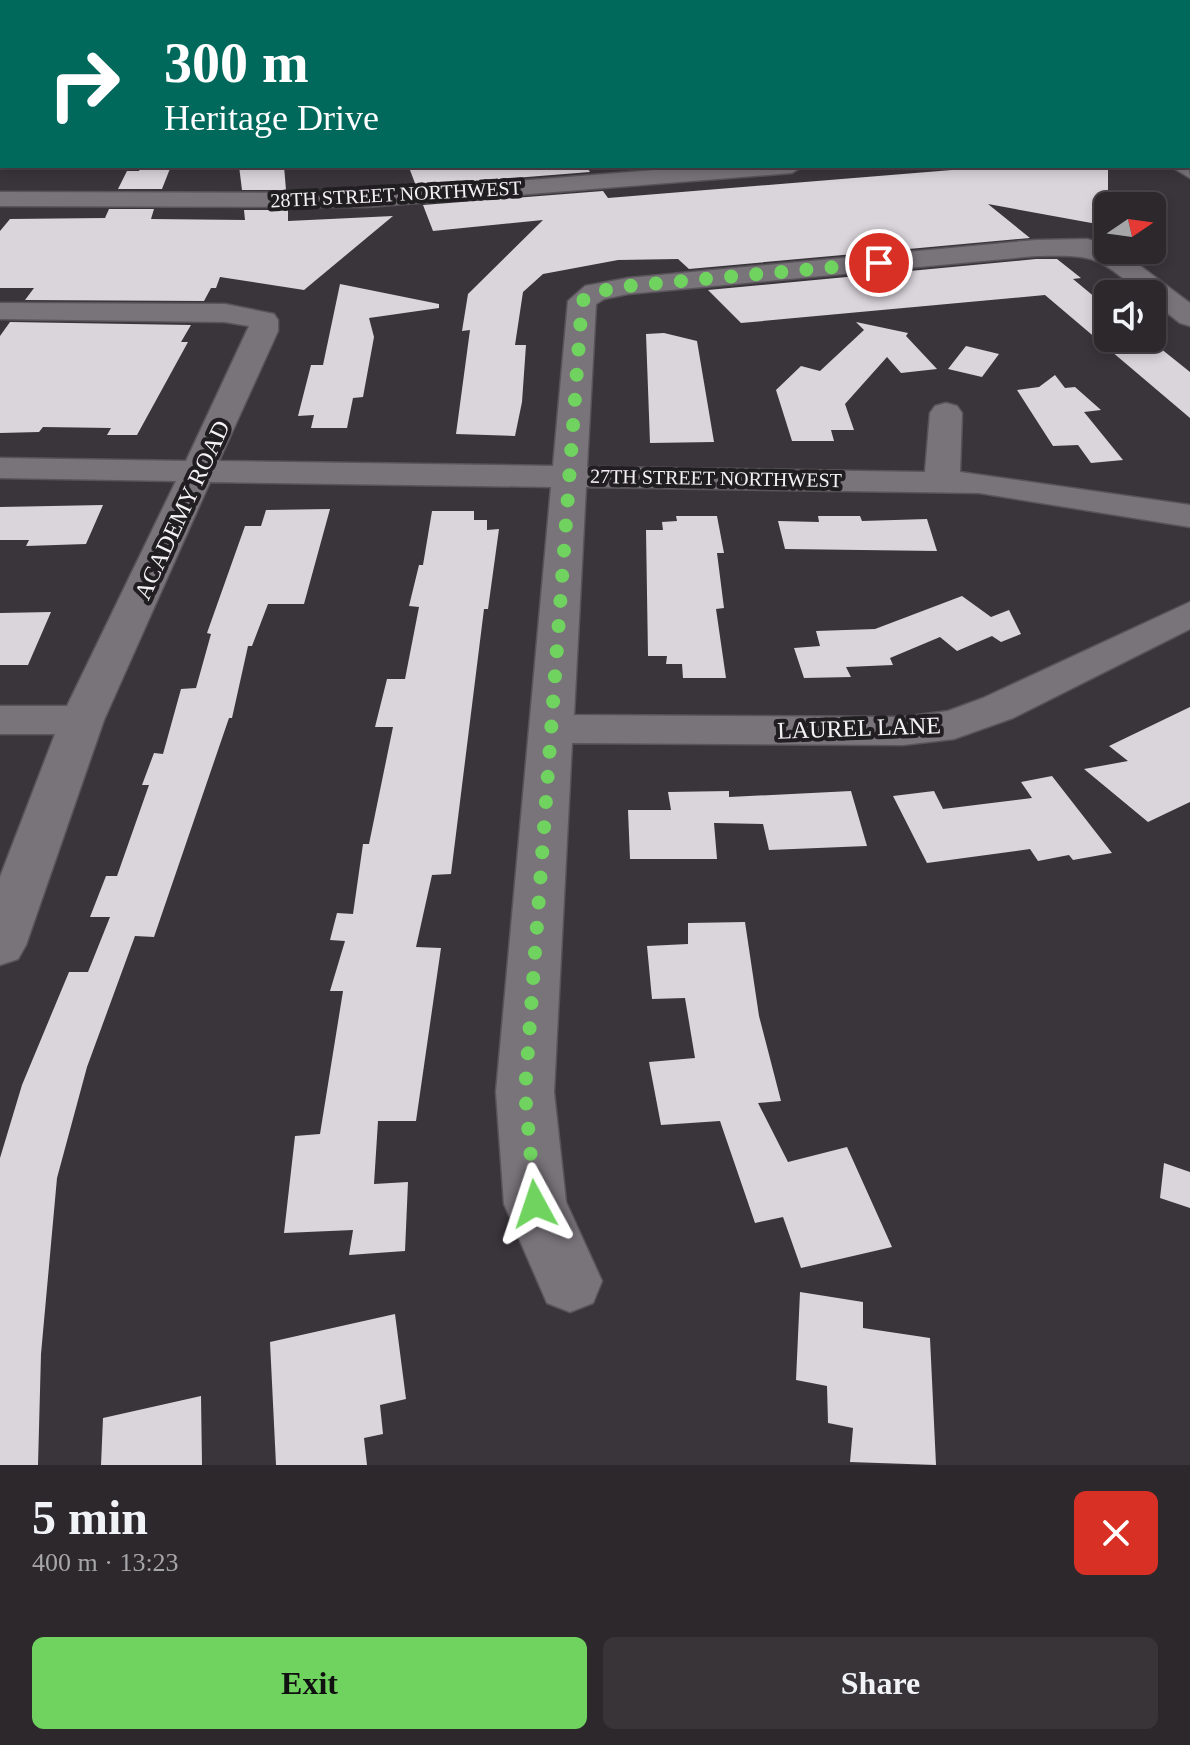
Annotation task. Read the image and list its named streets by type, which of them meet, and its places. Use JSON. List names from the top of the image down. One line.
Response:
{"streets":{"street":["28TH STREET NORTHWEST","27TH STREET NORTHWEST","ACADEMY ROAD","LAUREL LANE"]},"crossings":[["27TH STREET NORTHWEST","ACADEMY ROAD"]],"north":"right","page":{"turn":["300 m","Heritage Drive"],"heading":["5 min","400 m · 13:23"],"buttons":["Exit","Share"]}}
